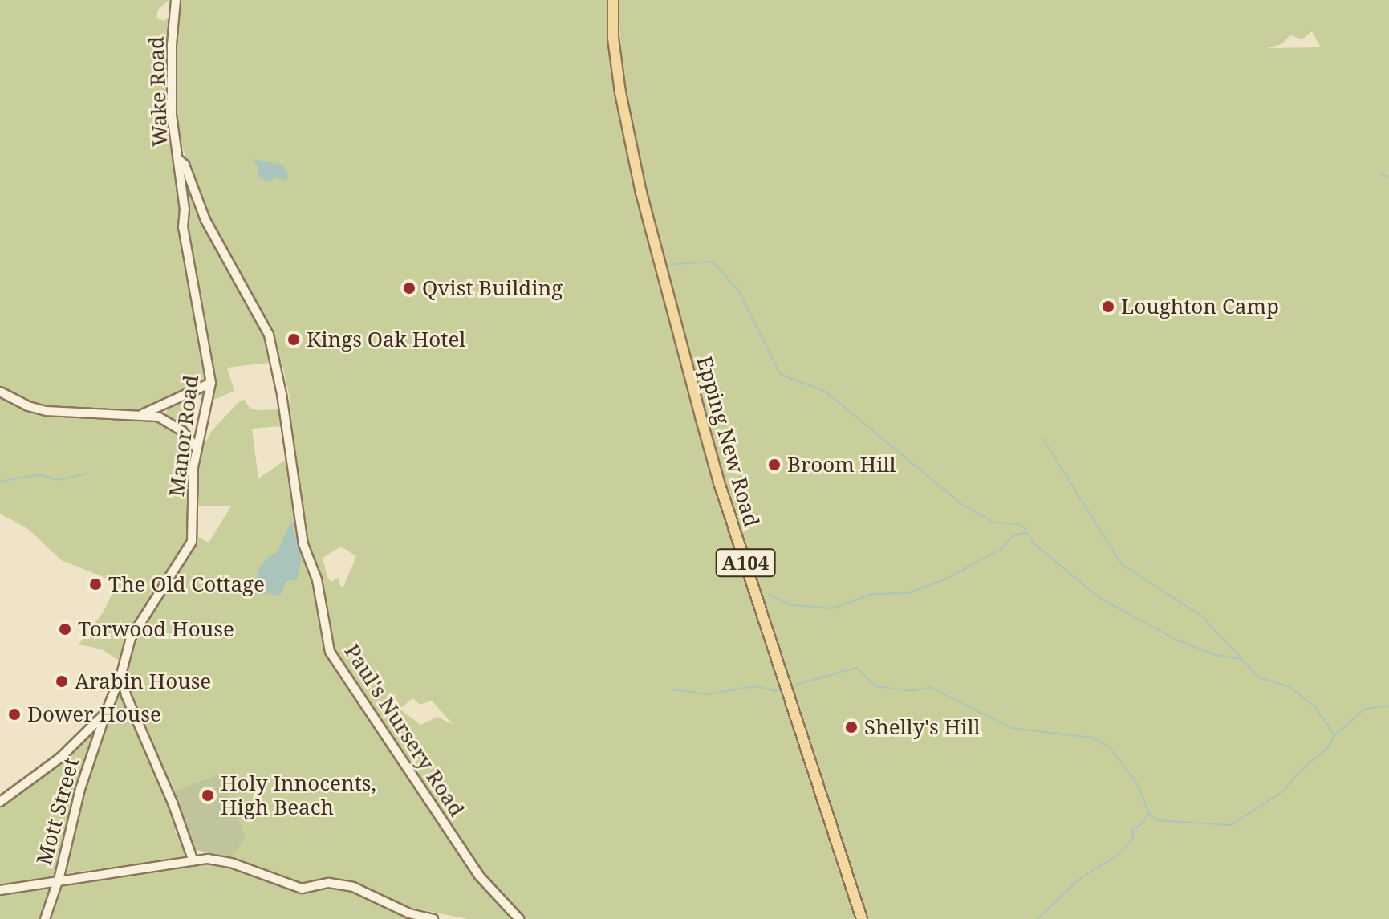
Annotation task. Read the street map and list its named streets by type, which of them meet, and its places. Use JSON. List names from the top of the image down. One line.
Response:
{"streets":{"main road":["Epping New Road","A104"],"street":["Wake Road","Manor Road","Paul's Nursery Road","Mott Street"]},"crossings":[["Wake Road","Manor Road"],["Wake Road","Paul's Nursery Road"],["Manor Road","Mott Street"]],"places":["Qvist Building","Loughton Camp","Kings Oak Hotel","Broom Hill","The Old Cottage","Torwood House","Arabin House","Dower House","Shelly's Hill","Holy Innocents, High Beach"]}
